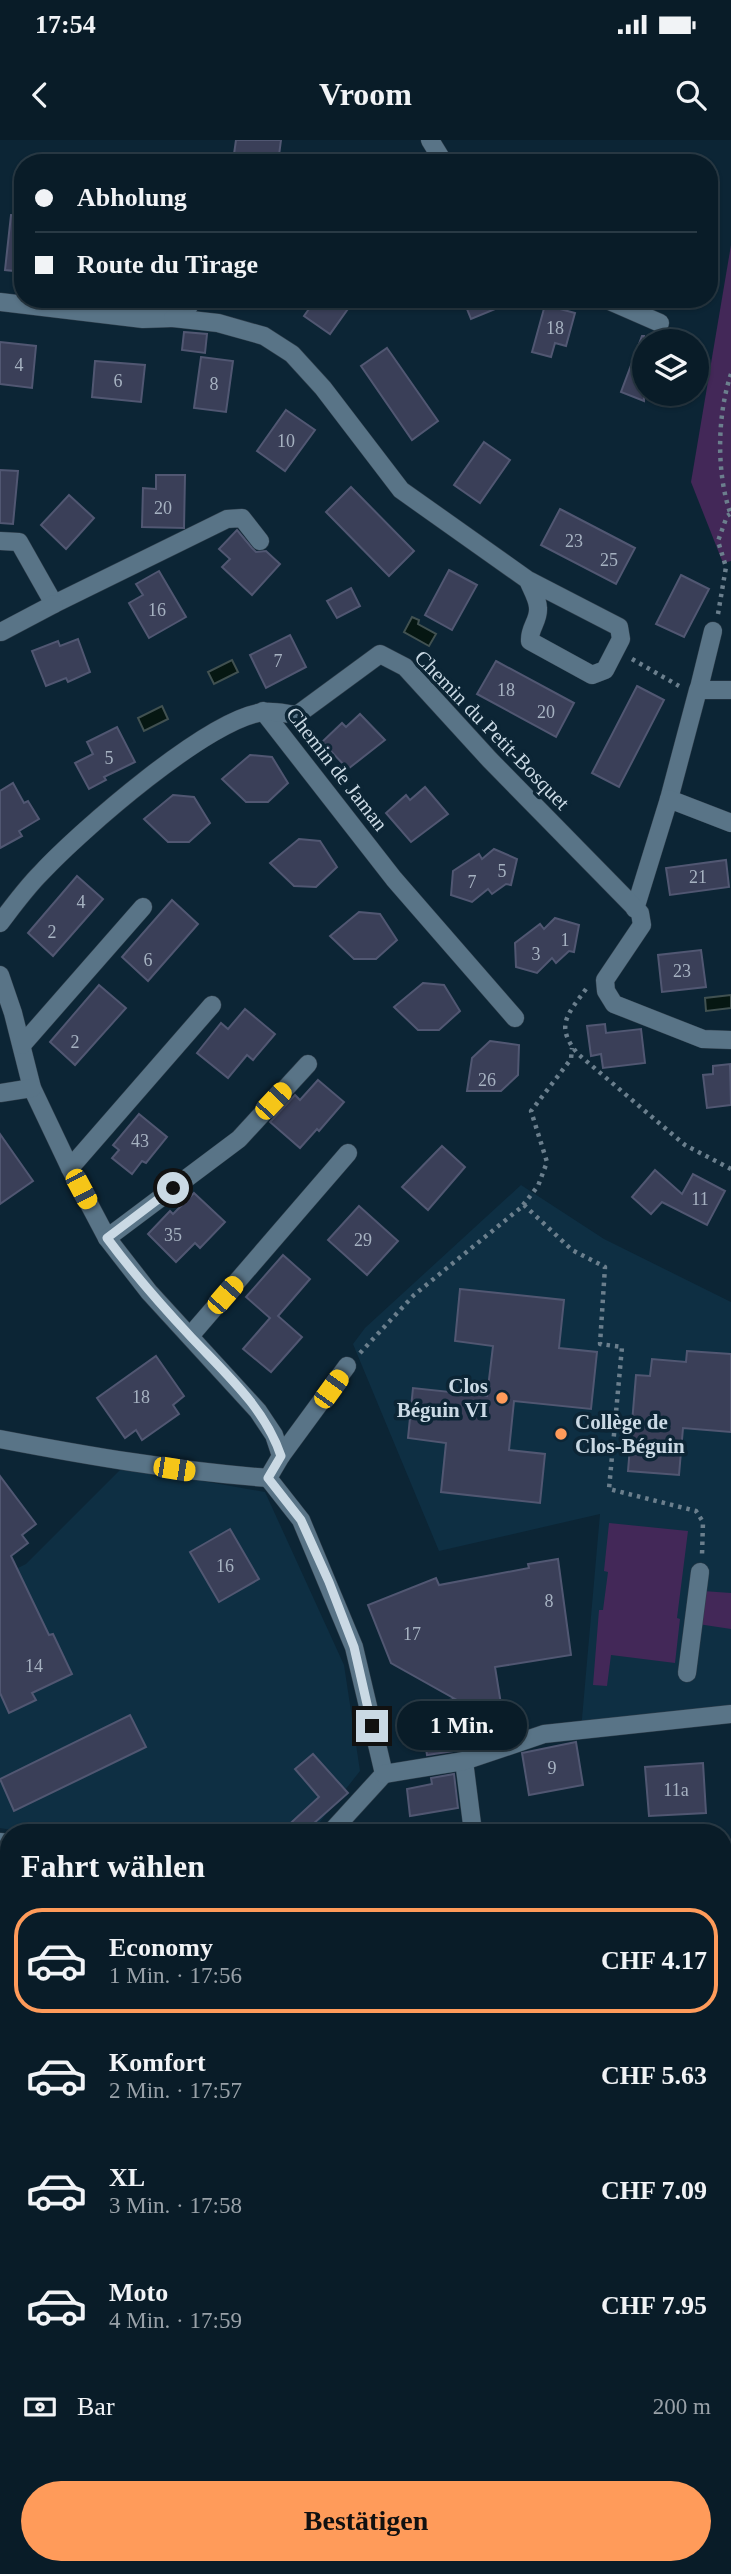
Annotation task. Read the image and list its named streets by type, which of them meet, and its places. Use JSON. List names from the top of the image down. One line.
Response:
{"streets":{"street":["Chemin du Petit-Bosquet","Chemin de Jaman"]},"crossings":[["Chemin du Petit-Bosquet","Chemin de Jaman"]],"places":["Clos Béguin VI","Collège de Clos-Béguin"],"house_numbers":["18","4","6","8","10","20","23","25","16","7","18","20","5","5","21","7","4","2","1","3","6","23","2","26","43","11","35","29","18","16","8","17","14","9","11a"],"page":{"status":"17:54","header":"Vroom","banner":["Abholung","Route du Tirage"],"bubble":"1 Min.","heading":"Fahrt wählen","list":[{"name":"Economy","note":"1 Min. · 17:56","value":"CHF 4.17"},{"name":"Komfort","note":"2 Min. · 17:57","value":"CHF 5.63"},{"name":"XL","note":"3 Min. · 17:58","value":"CHF 7.09"},{"name":"Moto","note":"4 Min. · 17:59","value":"CHF 7.95"}],"pay":["Bar","200 m"],"buttons":"Bestätigen"}}
